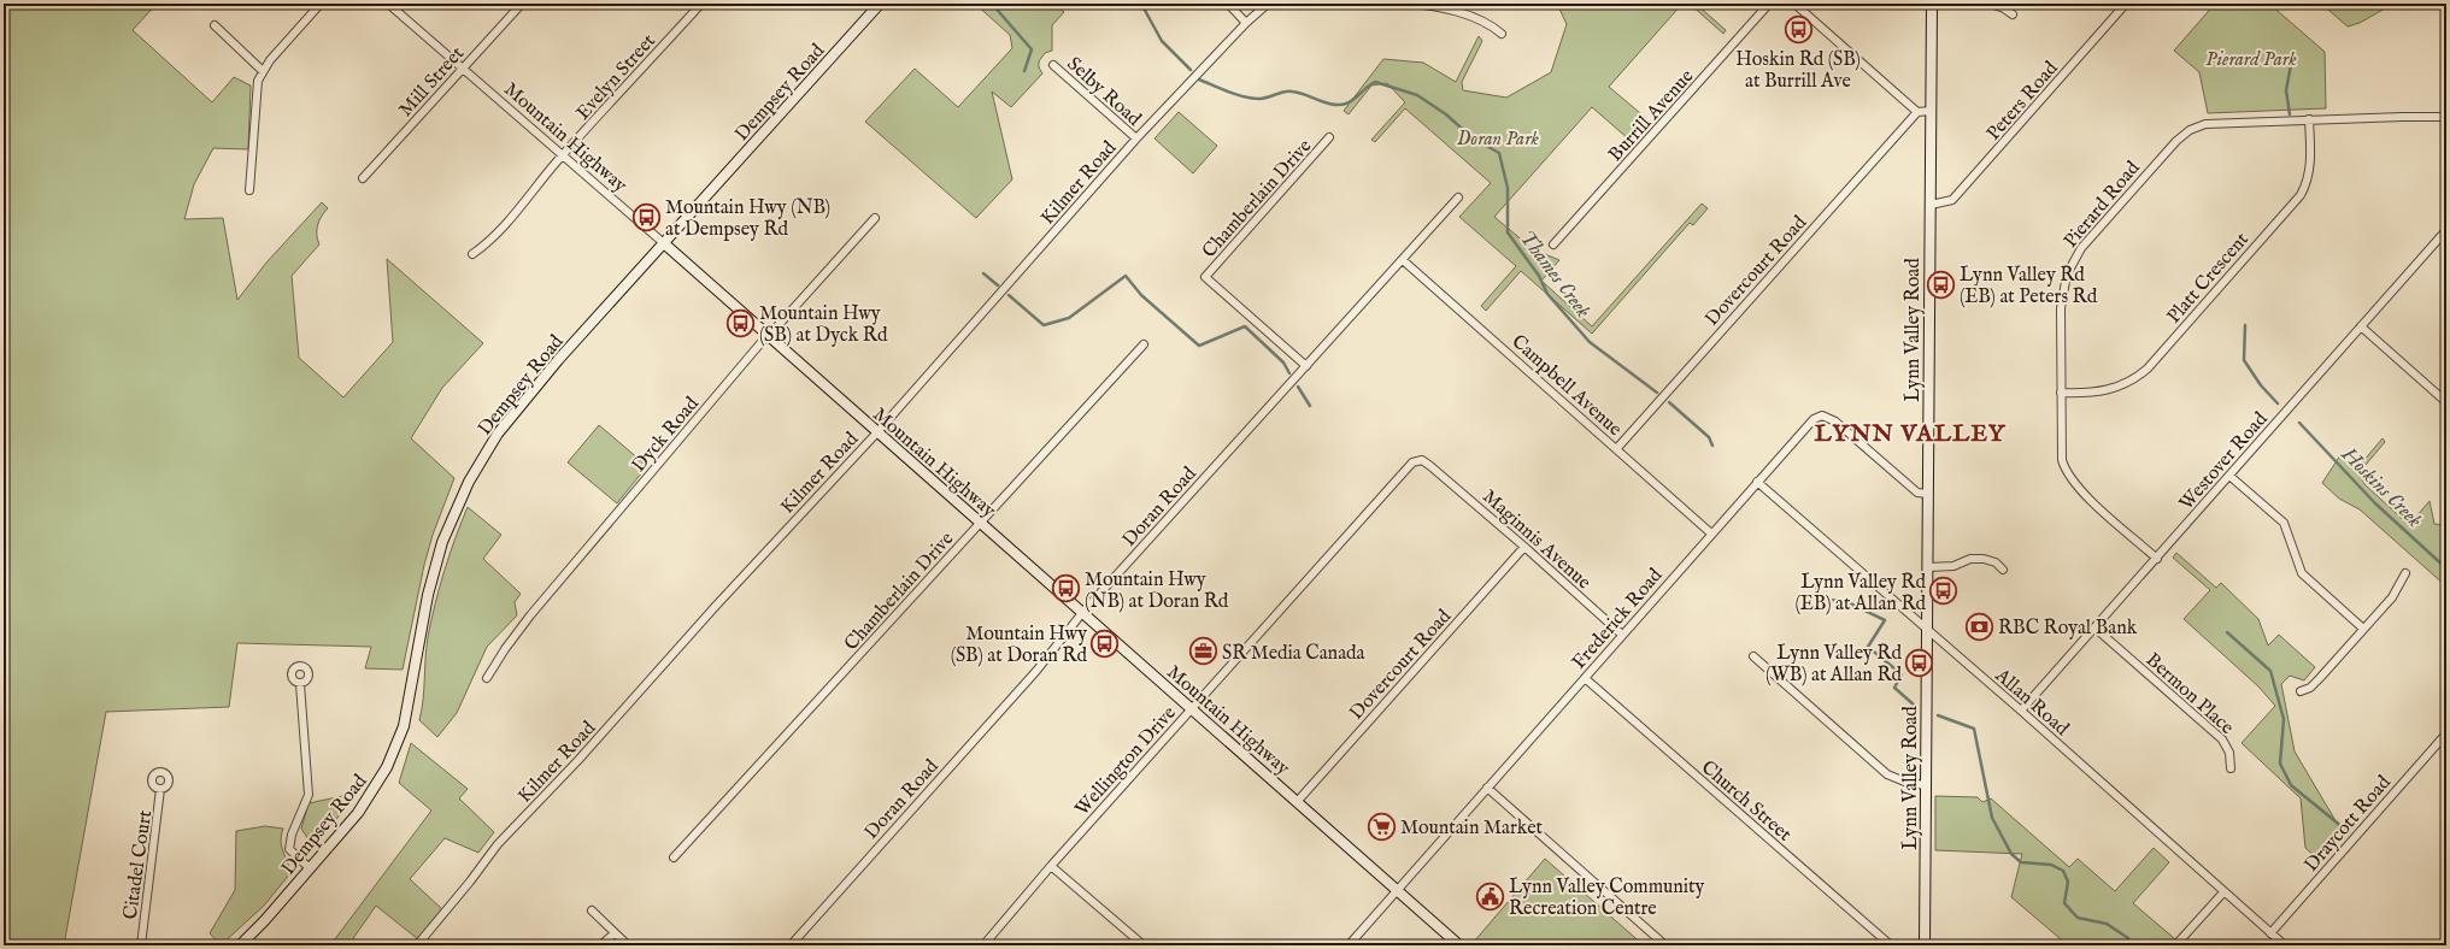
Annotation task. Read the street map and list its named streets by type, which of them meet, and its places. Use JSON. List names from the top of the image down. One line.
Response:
{"streets":{"street":["Evelyn Street","Mill Street","Selby Road","Dempsey Road","Peters Road","Burrill Avenue","Mountain Highway","Kilmer Road","Chamberlain Drive","Pierard Road","Dovercourt Road","Platt Crescent","Lynn Valley Road","Campbell Avenue","Dyck Road","Westover Road","Doran Road","Maginnis Avenue","Frederick Road","Bermon Place","Allan Road","Wellington Drive","Church Street","Draycott Road","Citadel Court"]},"crossings":[["Evelyn Street","Mountain Highway"],["Mill Street","Mountain Highway"],["Selby Road","Kilmer Road"],["Dempsey Road","Mountain Highway"],["Peters Road","Lynn Valley Road"],["Mountain Highway","Kilmer Road"],["Mountain Highway","Chamberlain Drive"],["Mountain Highway","Dovercourt Road"],["Mountain Highway","Dyck Road"],["Mountain Highway","Doran Road"],["Mountain Highway","Frederick Road"],["Mountain Highway","Wellington Drive"],["Chamberlain Drive","Doran Road"],["Pierard Road","Platt Crescent"],["Pierard Road","Westover Road"],["Dovercourt Road","Campbell Avenue"],["Dovercourt Road","Maginnis Avenue"],["Lynn Valley Road","Frederick Road"],["Lynn Valley Road","Allan Road"],["Campbell Avenue","Doran Road"],["Campbell Avenue","Frederick Road"],["Westover Road","Bermon Place"],["Westover Road","Allan Road"],["Maginnis Avenue","Frederick Road"],["Maginnis Avenue","Wellington Drive"],["Frederick Road","Allan Road"],["Frederick Road","Church Street"],["Allan Road","Draycott Road"]],"districts":["LYNN VALLEY"],"water":["Thames Creek","Hoskins Creek"],"parks":["Pierard Park","Doran Park"],"places":{"bus stop":["Hoskin Rd (SB) at Burrill Ave","Mountain Hwy (NB) at Dempsey Rd","Lynn Valley Rd (EB) at Peters Rd","Mountain Hwy (SB) at Dyck Rd","Mountain Hwy (NB) at Doran Rd","Lynn Valley Rd (EB) at Allan Rd","Mountain Hwy (SB) at Doran Rd","Lynn Valley Rd (WB) at Allan Rd"],"bank":["RBC Royal Bank"],"office":["SR Media Canada"],"supermarket":["Mountain Market"],"public building":["Lynn Valley Community Recreation Centre"]}}
